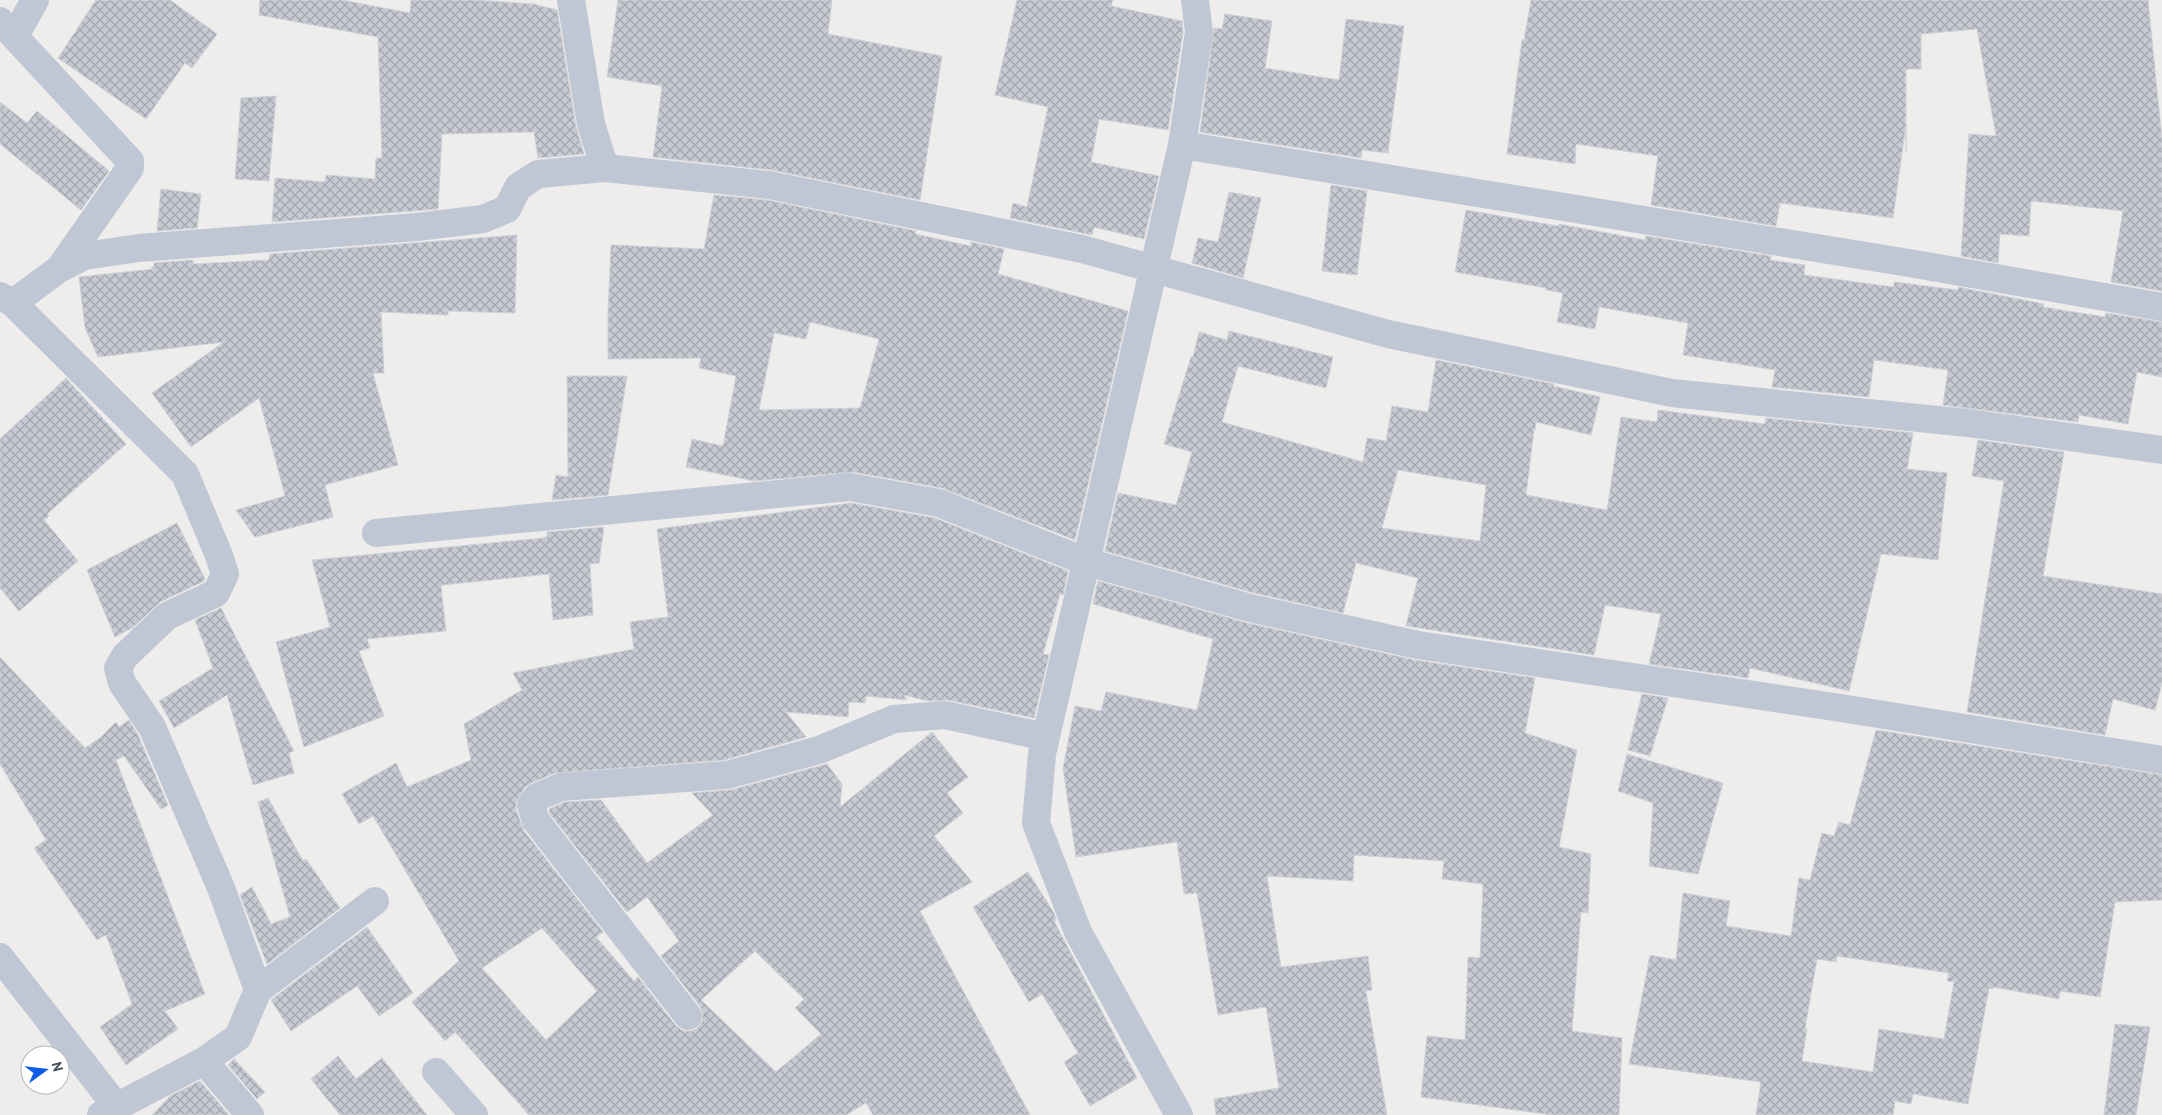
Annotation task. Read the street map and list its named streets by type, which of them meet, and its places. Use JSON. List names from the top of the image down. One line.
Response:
{"north":"right"}
